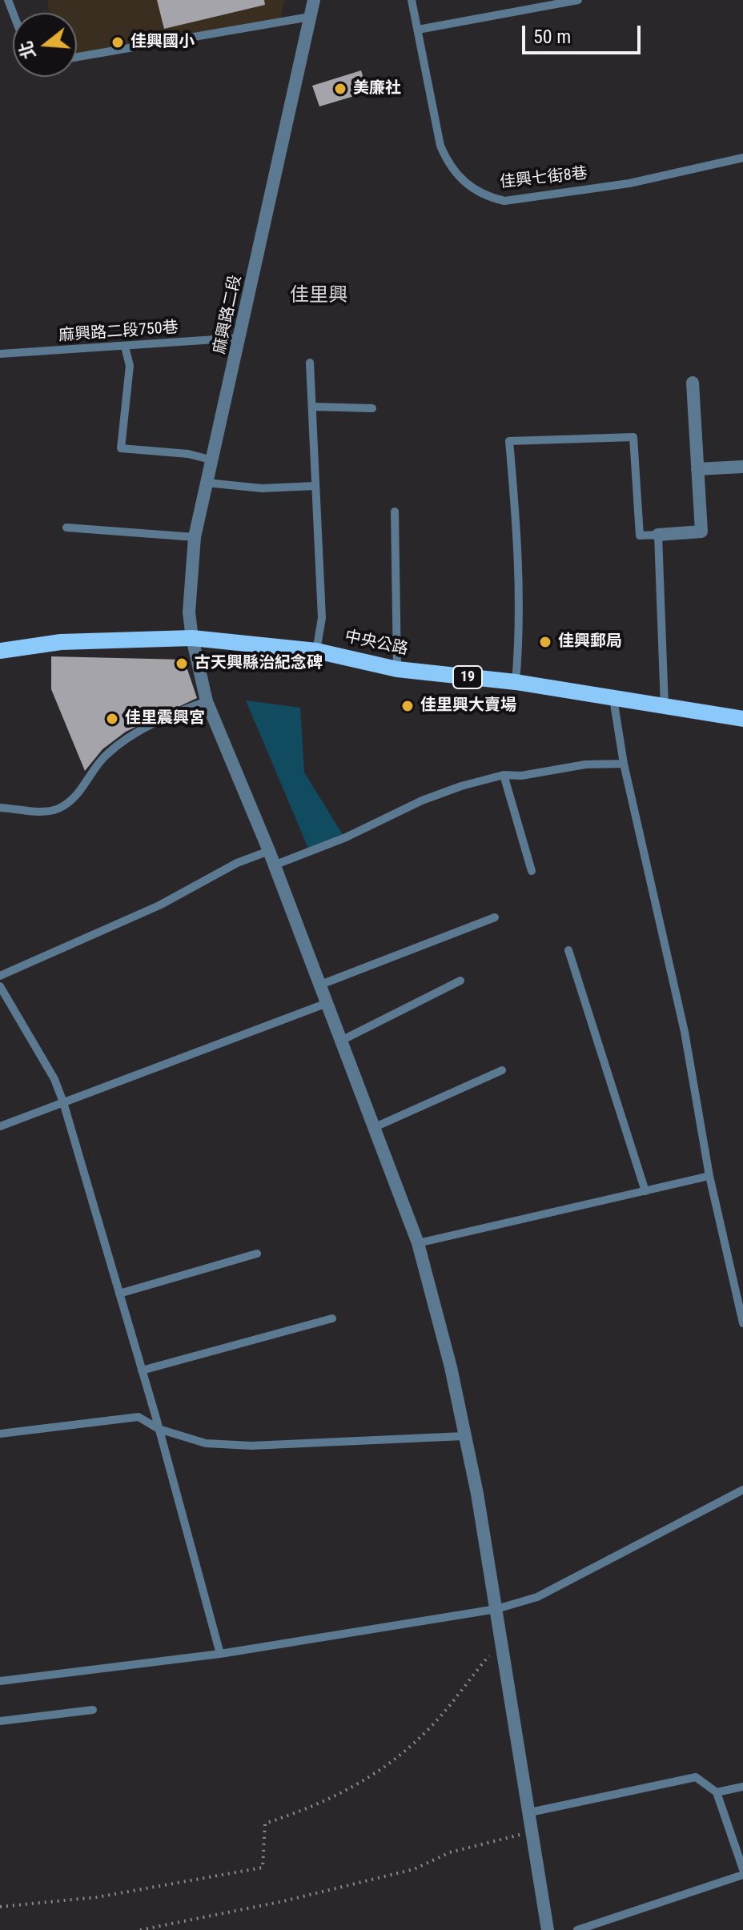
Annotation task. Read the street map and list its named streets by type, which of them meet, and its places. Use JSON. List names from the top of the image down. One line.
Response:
{"streets":{"main road":["中央公路","19"],"street":["麻興路二段"],"lane":["佳興七街8巷","麻興路二段750巷"]},"crossings":[["麻興路二段","麻興路二段750巷"],["麻興路二段","中央公路"]],"districts":["佳里興"],"places":["佳興國小","美廉社","佳興郵局","古天興縣治紀念碑","佳里興大賣場","佳里震興宮"],"scale_bar":"50 m","north":"left"}
